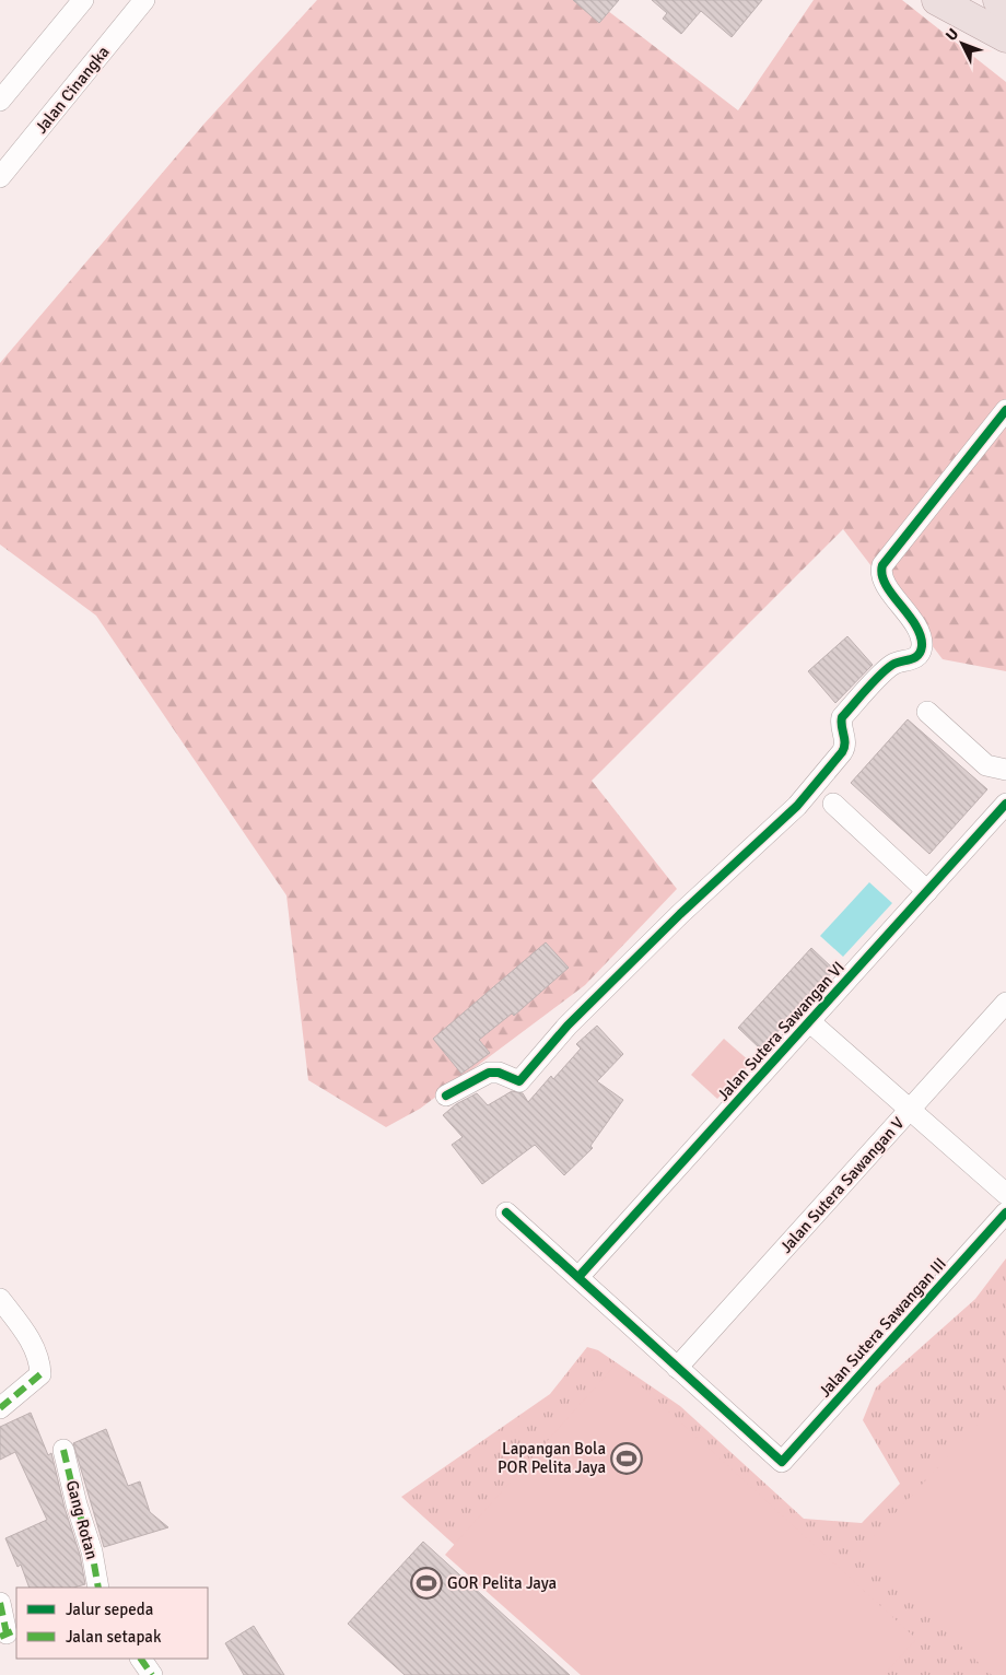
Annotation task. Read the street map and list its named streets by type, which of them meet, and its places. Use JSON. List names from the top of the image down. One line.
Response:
{"streets":{"street":["Jalan Cinangka","Jalan Sutera Sawangan VI","Jalan Sutera Sawangan V","Jalan Sutera Sawangan III","Gang Rotan"]},"crossings":[["Jalan Sutera Sawangan V","Jalan Sutera Sawangan III"]],"places":{"sports":["Lapangan Bola POR Pelita Jaya","GOR Pelita Jaya"]},"legend":["Jalur sepeda","Jalan setapak"],"north":"top left"}
